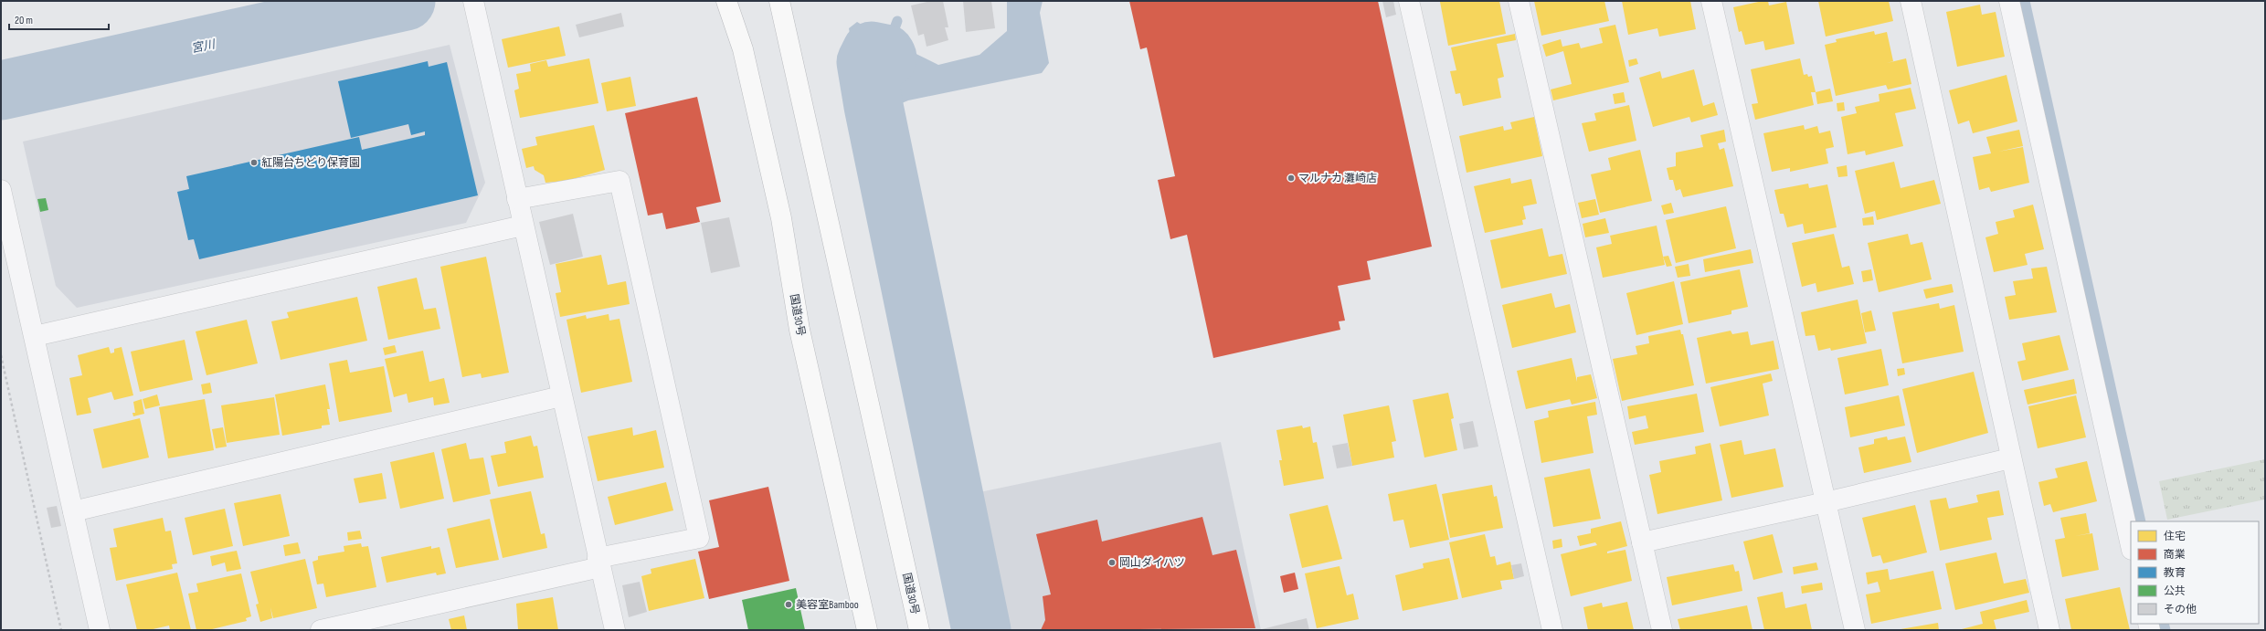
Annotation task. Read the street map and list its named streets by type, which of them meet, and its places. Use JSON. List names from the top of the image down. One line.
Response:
{"streets":{"highway":["国道30号"]},"water":["宮川"],"places":["紅陽台ちどり保育園","マルナカ 灘崎店","岡山ダイハツ","美容室Bamboo"],"legend":["住宅","商業","教育","公共","その他"],"scale_bar":"20 m"}
